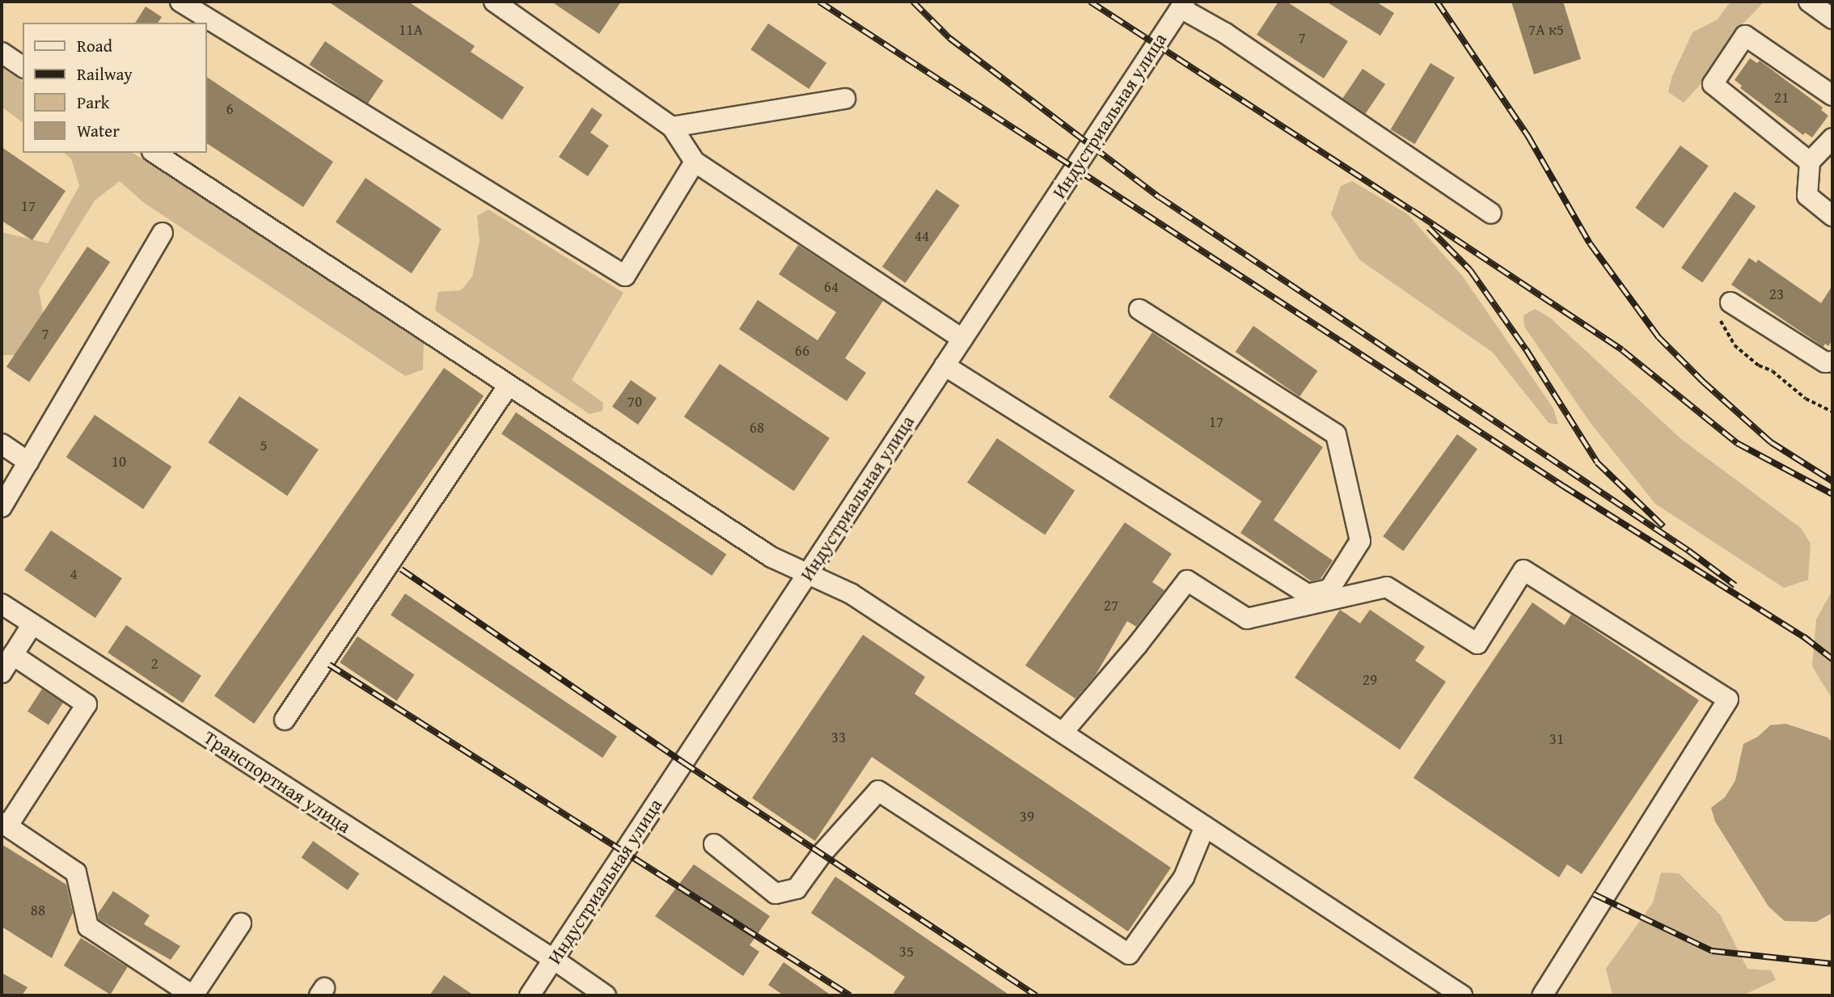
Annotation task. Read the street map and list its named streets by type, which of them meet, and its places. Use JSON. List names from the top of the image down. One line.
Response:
{"streets":{"street":["Индустриальная улица","Транспортная улица"]},"crossings":[["Индустриальная улица","Транспортная улица"]],"house_numbers":["11А","7А к5","7","21","6","17","44","64","23","7","66","70","17","68","5","10","4","27","2","29","33","31","39","88","35"],"legend":["Road","Railway","Park","Water"]}
